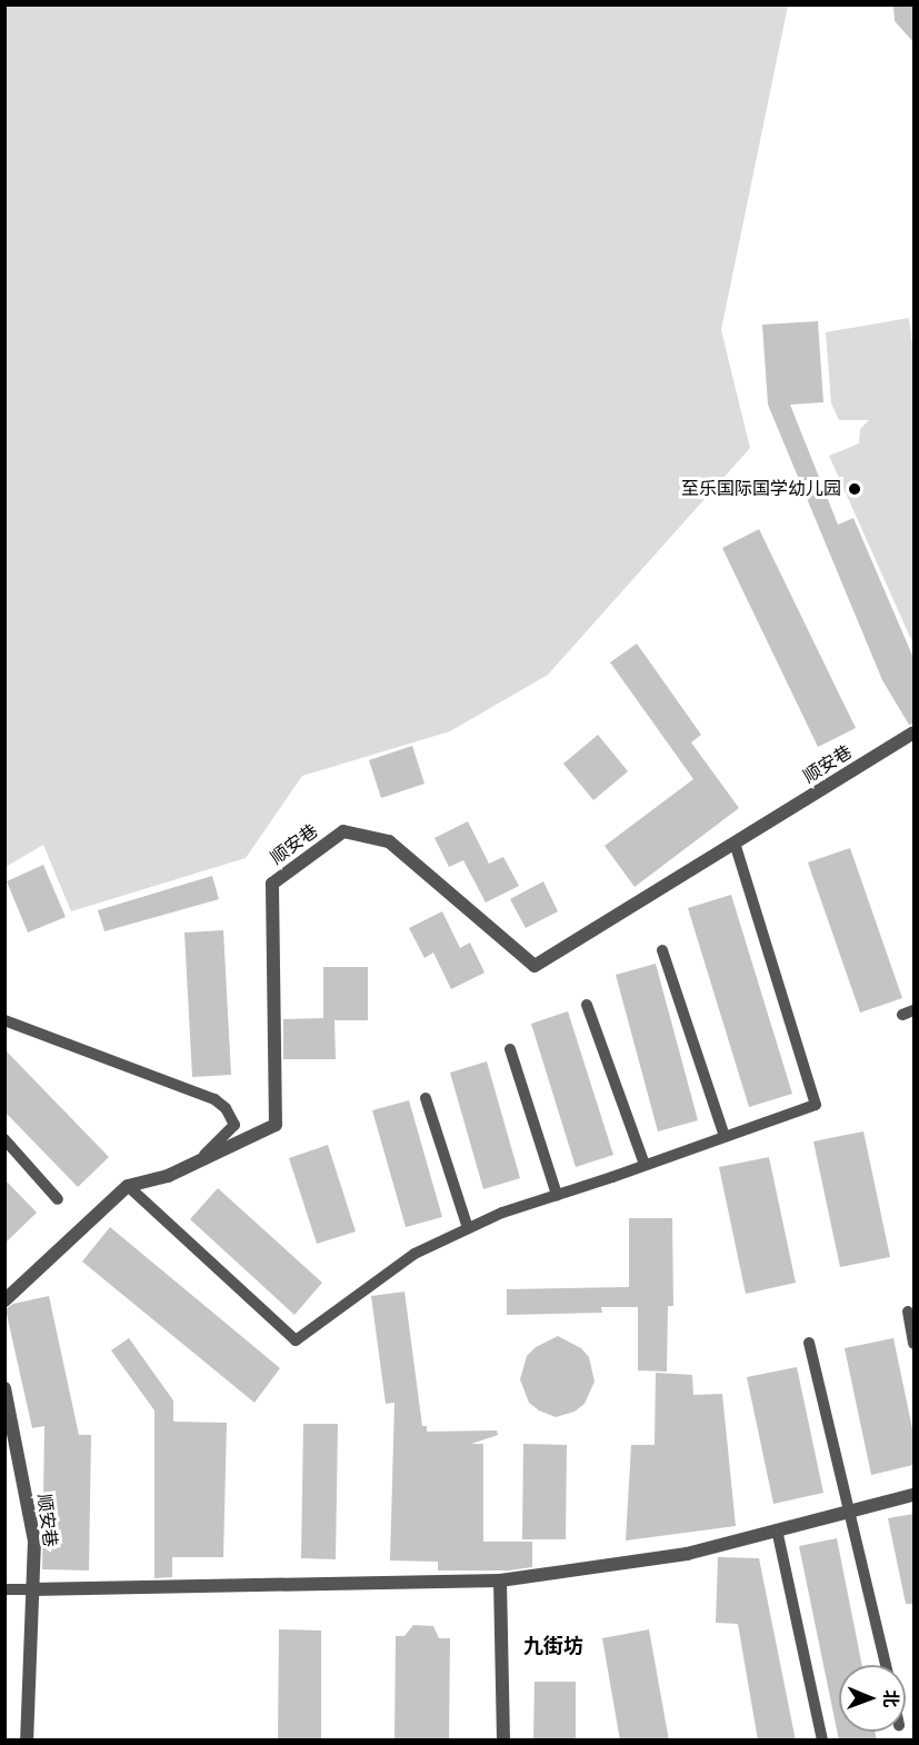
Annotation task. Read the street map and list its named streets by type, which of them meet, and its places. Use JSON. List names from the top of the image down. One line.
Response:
{"streets":{"street":["顺安巷"]},"districts":["九街坊"],"places":["至乐国际国学幼儿园"],"north":"right"}
